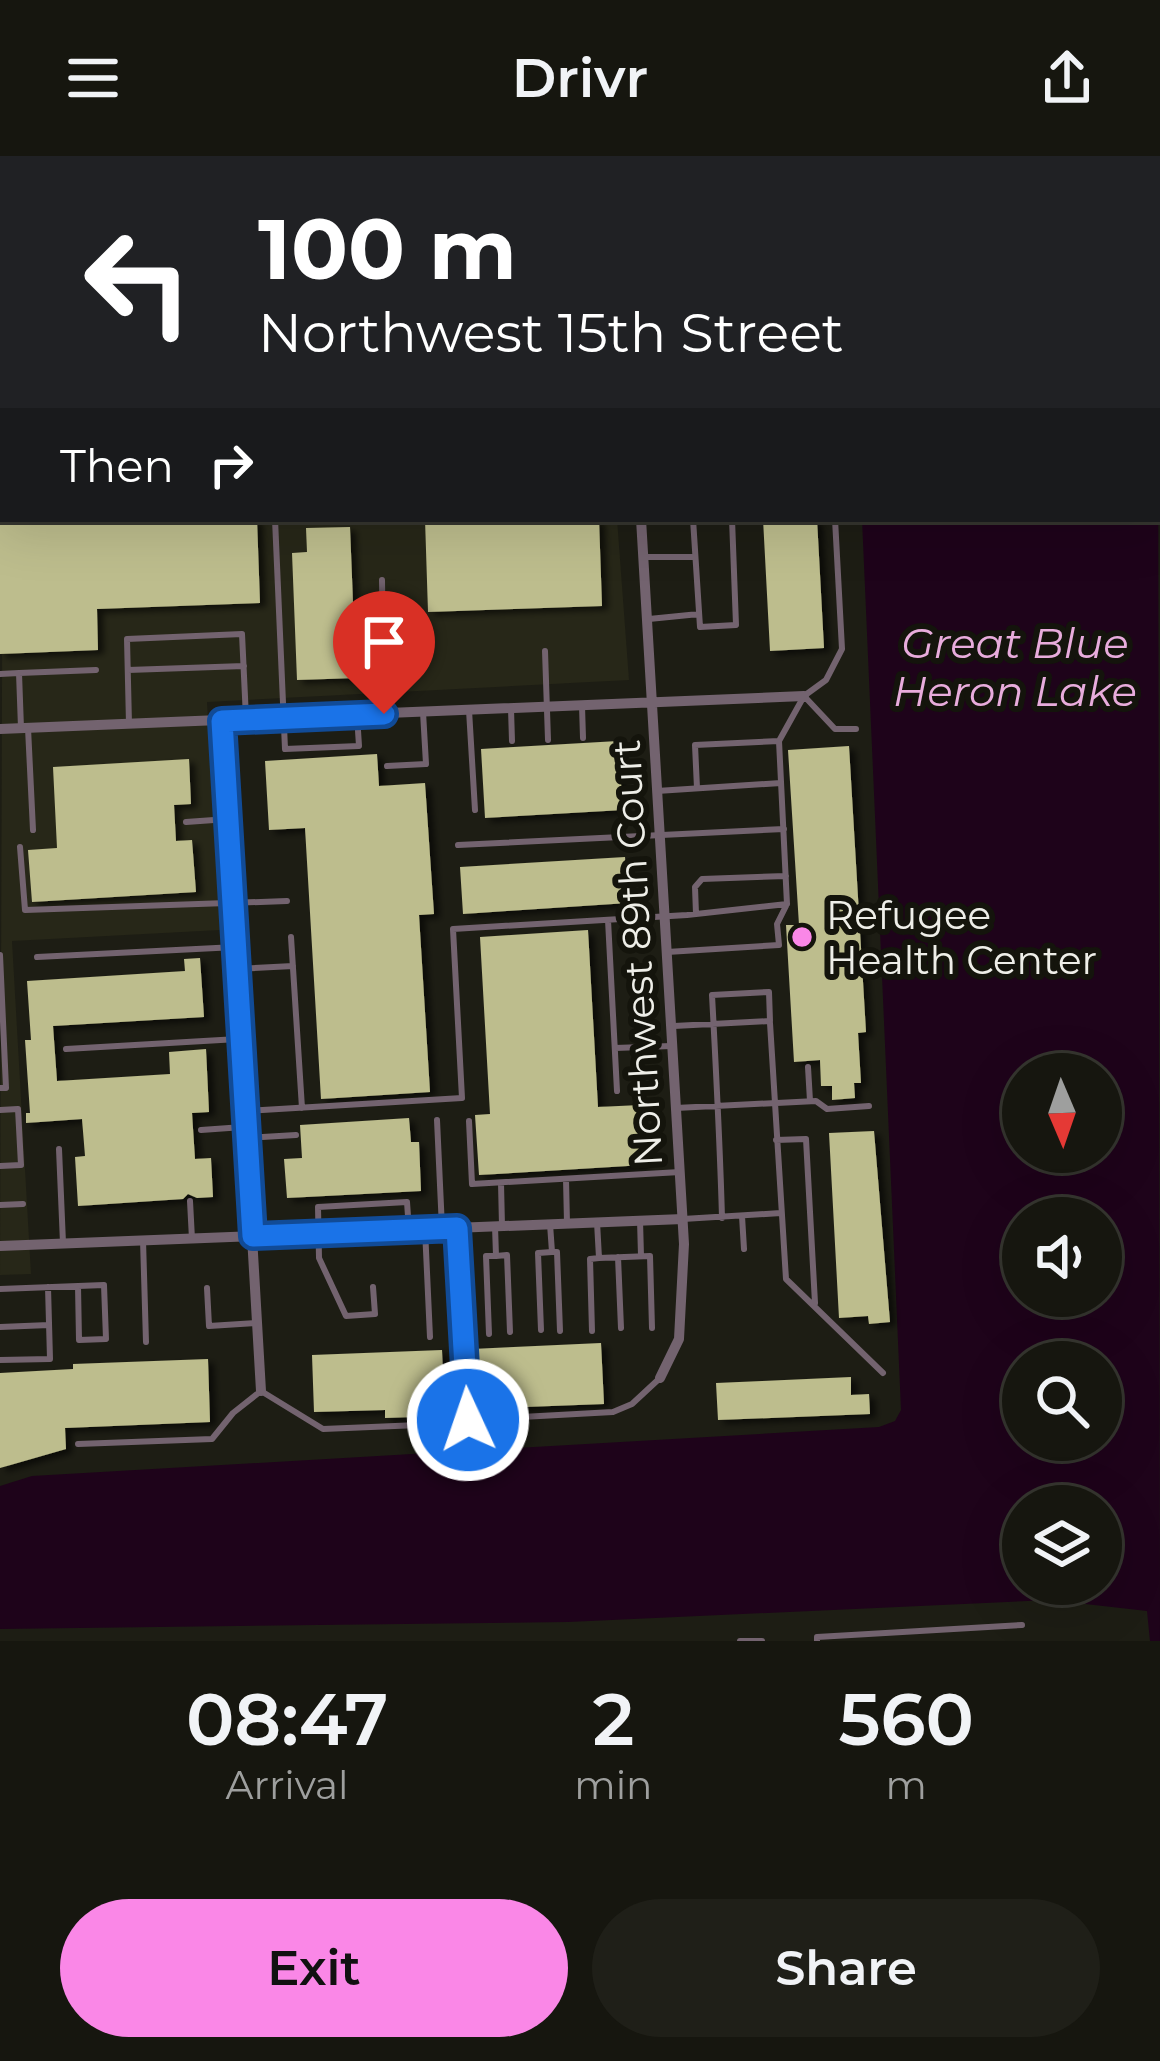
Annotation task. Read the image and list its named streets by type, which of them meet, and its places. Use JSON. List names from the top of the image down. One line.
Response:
{"streets":{"street":["Northwest 89th Court"]},"water":["Great Blue Heron Lake"],"places":["Refugee Health Center"],"north":"bottom","page":{"header":"Drivr","turn":["100 m","Northwest 15th Street"],"then":"Then","eta":["08:47","Arrival","2","min","560","m"],"buttons":["Exit","Share"]}}
